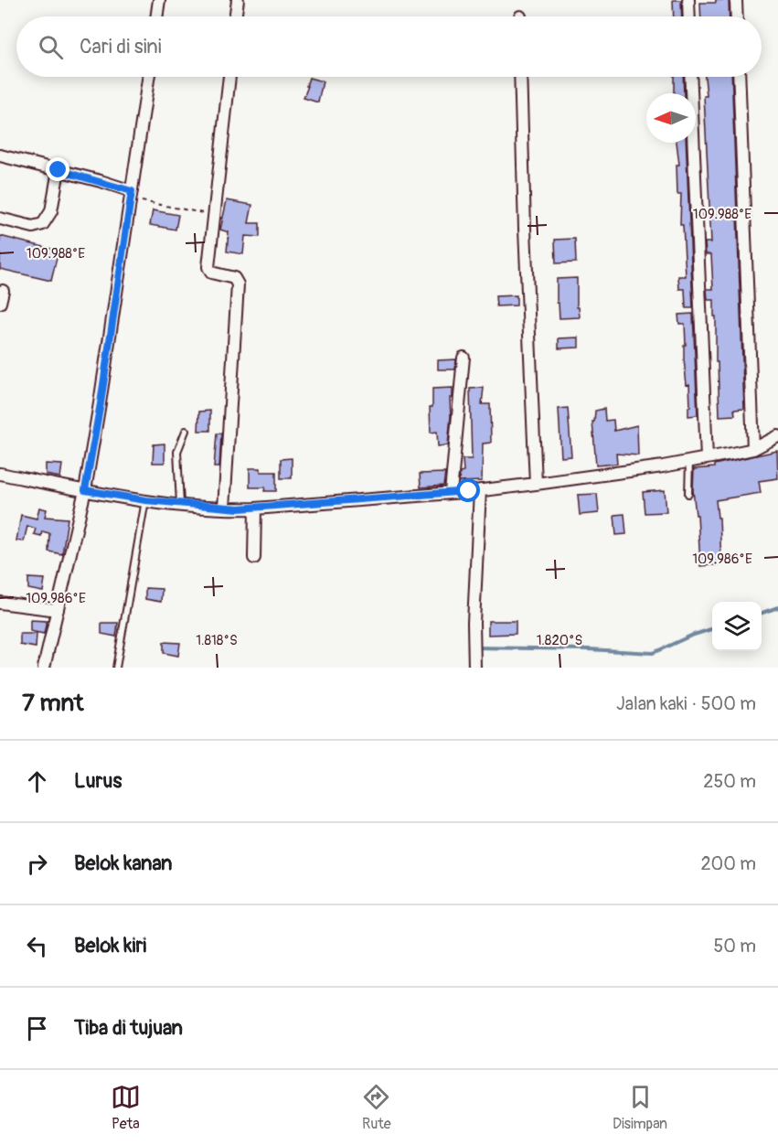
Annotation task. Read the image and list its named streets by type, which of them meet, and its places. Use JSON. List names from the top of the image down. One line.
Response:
{"north":"left","page":{"search":"Cari di sini","heading":["7 mnt","Jalan kaki · 500 m"],"list":[["Lurus","250 m"],["Belok kanan","200 m"],["Belok kiri","50 m"],"Tiba di tujuan"],"nav":["Peta","Rute","Disimpan"]},"coordinates":["109.988°E","109.986°E","1.818°S","1.820°S"]}
